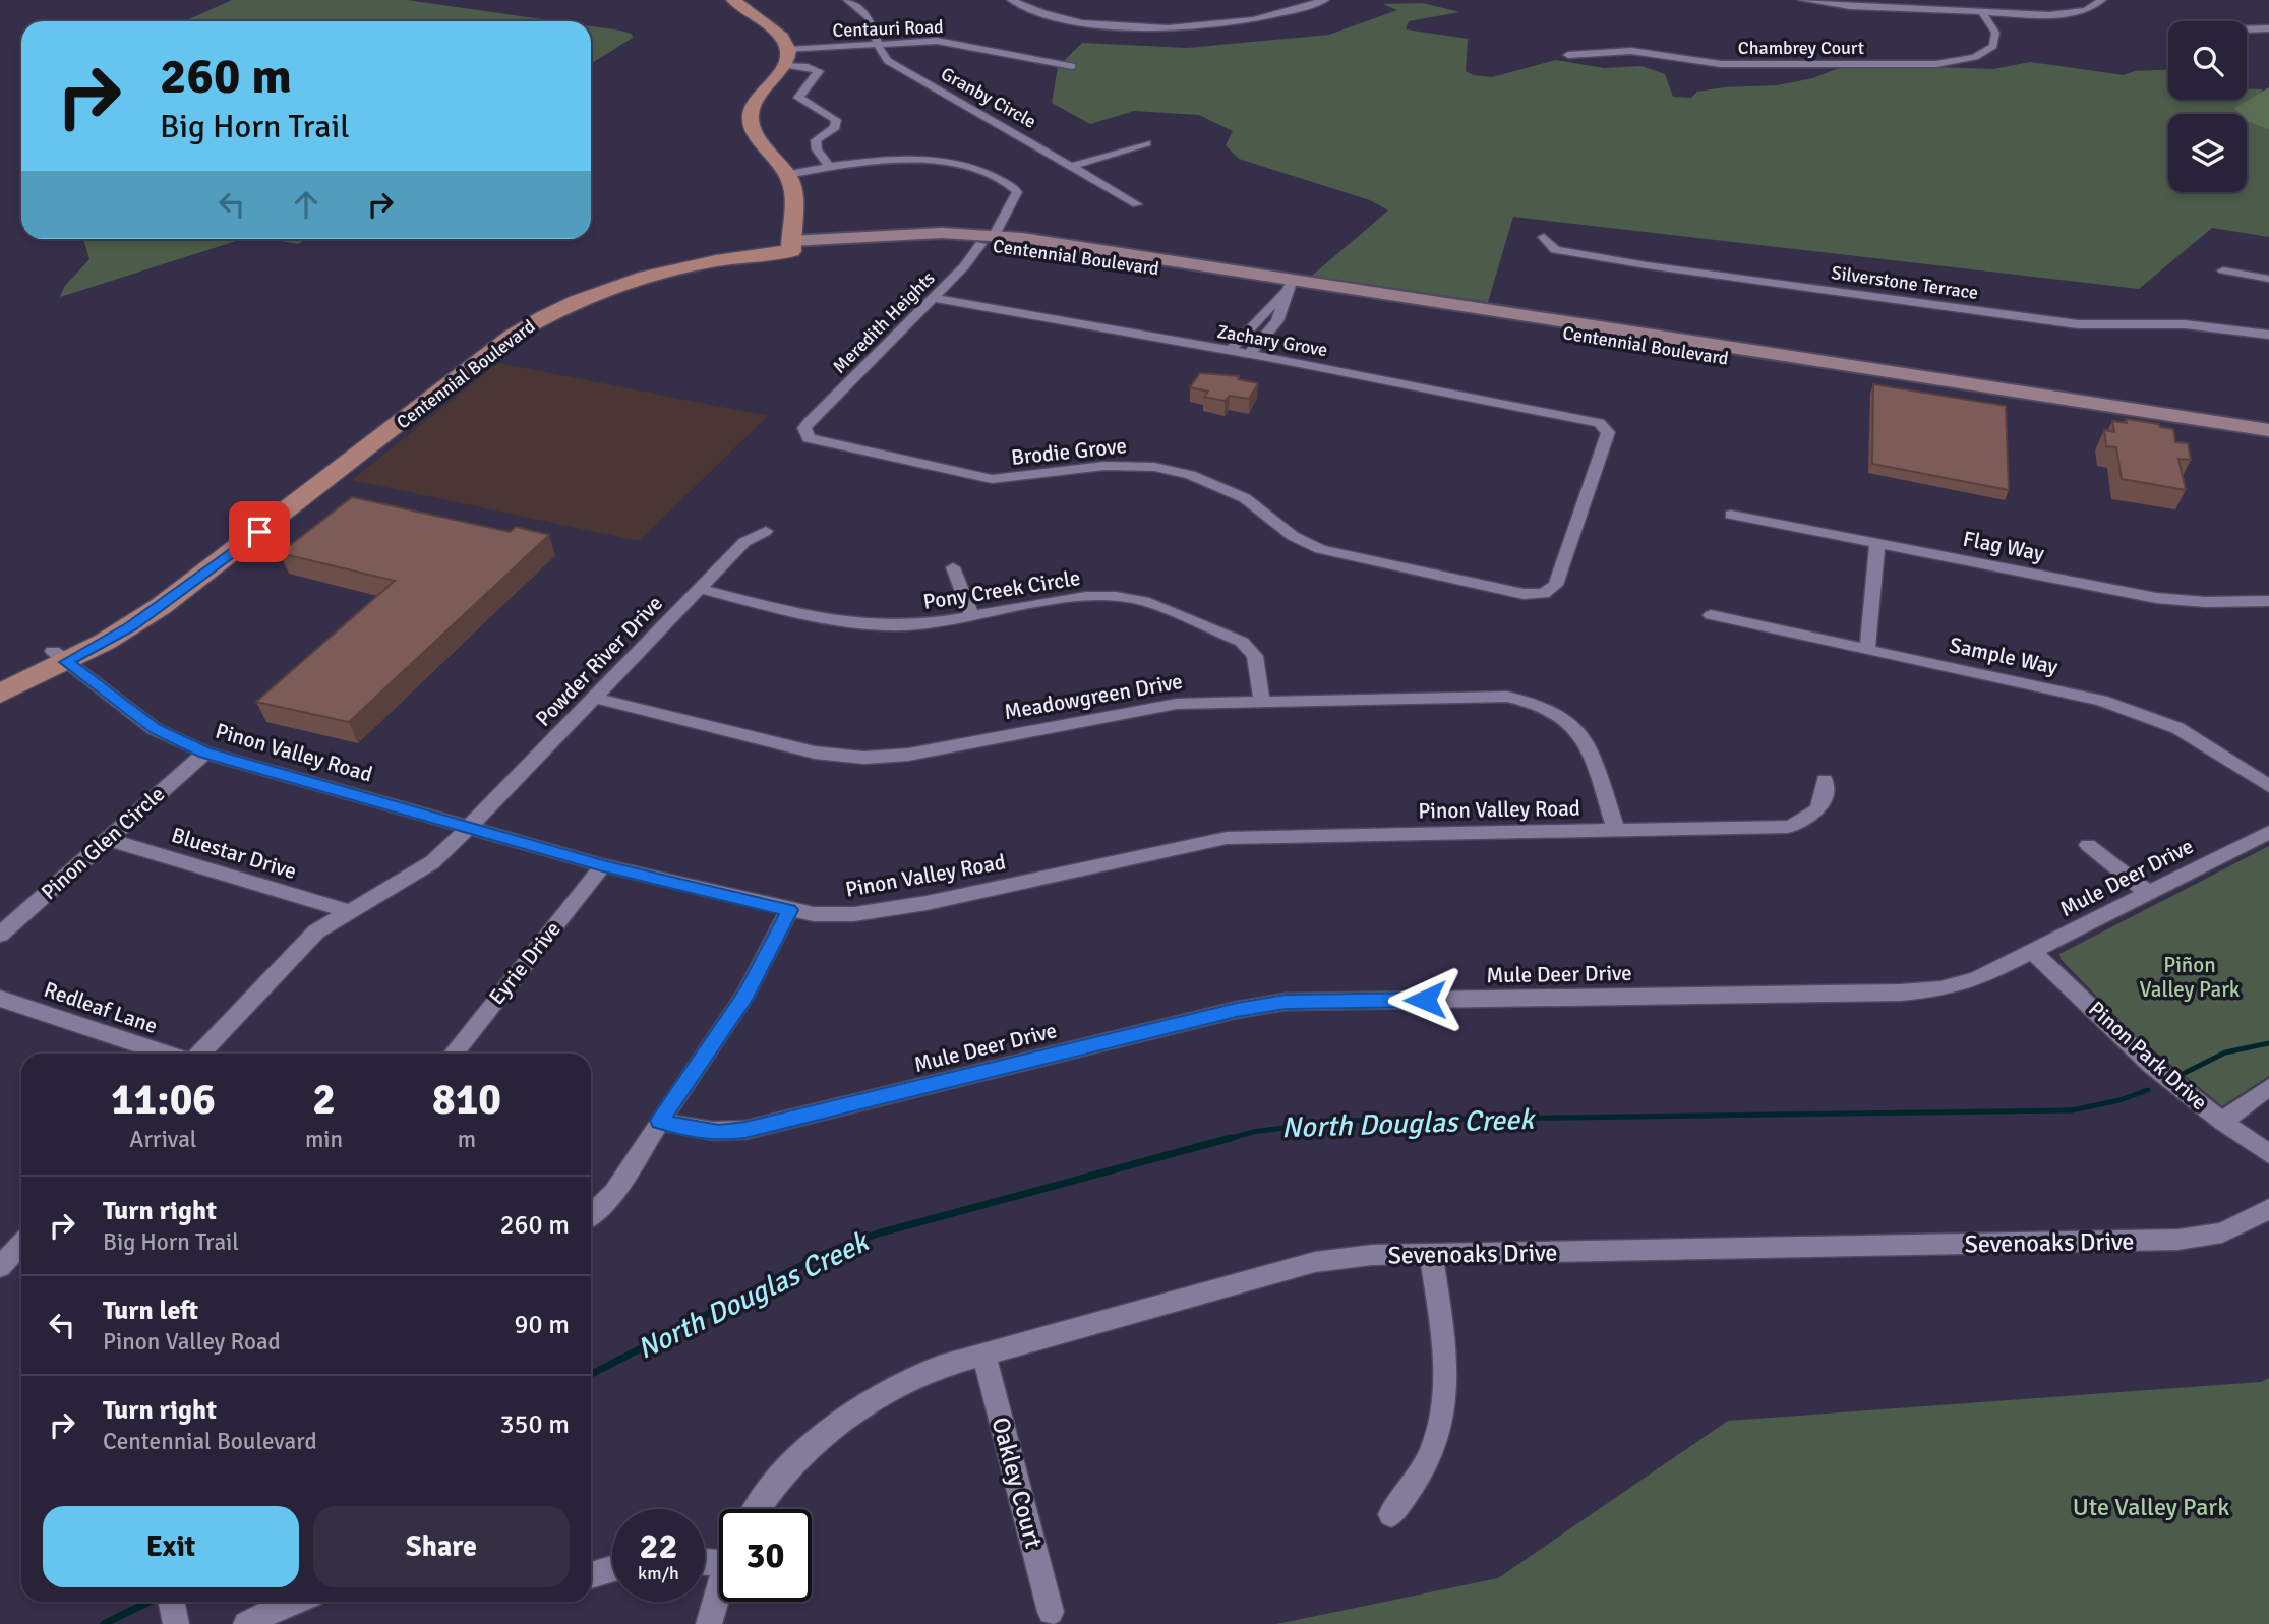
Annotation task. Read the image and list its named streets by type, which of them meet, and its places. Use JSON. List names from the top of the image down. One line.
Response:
{"streets":{"main road":["Centennial Boulevard"],"street":["Centauri Road","Chambrey Court","Granby Circle","Silverstone Terrace","Meredith Heights","Zachary Grove","Brodie Grove","Flag Way","Pony Creek Circle","Sample Way","Powder River Drive","Meadowgreen Drive","Pinon Valley Road","Pinon Glen Circle","Bluestar Drive","Mule Deer Drive","Eyrie Drive","Redleaf Lane","Pinon Park Drive","Sevenoaks Drive","Oakley Court"]},"crossings":[["Centauri Road","Granby Circle"],["Centennial Boulevard","Meredith Heights"],["Centennial Boulevard","Pinon Valley Road"],["Meredith Heights","Zachary Grove"],["Meredith Heights","Brodie Grove"],["Zachary Grove","Brodie Grove"],["Pony Creek Circle","Powder River Drive"],["Pony Creek Circle","Meadowgreen Drive"],["Powder River Drive","Meadowgreen Drive"],["Powder River Drive","Pinon Valley Road"],["Meadowgreen Drive","Pinon Valley Road"],["Pinon Valley Road","Pinon Glen Circle"],["Pinon Valley Road","Eyrie Drive"],["Pinon Glen Circle","Bluestar Drive"],["Mule Deer Drive","Pinon Park Drive"],["Sevenoaks Drive","Oakley Court"]],"water":["North Douglas Creek"],"parks":["Piñon Valley Park","Ute Valley Park"],"page":{"turn":["260 m","Big Horn Trail"],"eta":["11:06","Arrival","2","min","810","m"],"list":[{"name":"Turn right","note":"Big Horn Trail","value":"260 m"},{"name":"Turn left","note":"Pinon Valley Road","value":"90 m"},{"name":"Turn right","note":"Centennial Boulevard","value":"350 m"}],"buttons":["Exit","Share"],"speed":"22 km/h","limit":"30"}}
